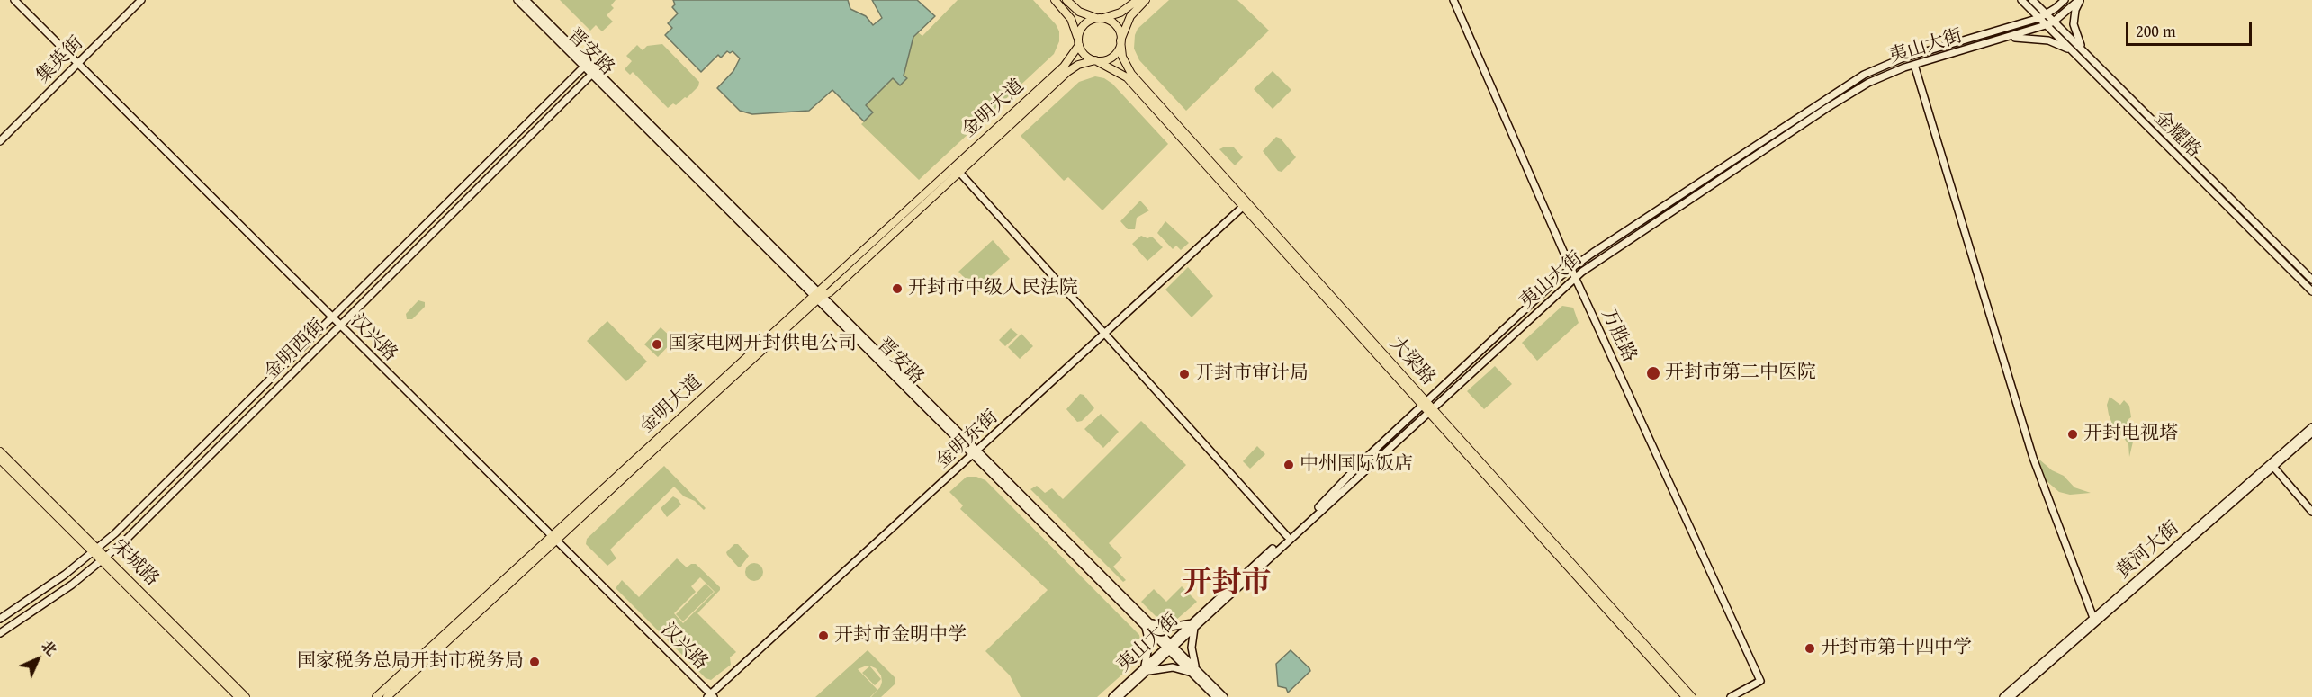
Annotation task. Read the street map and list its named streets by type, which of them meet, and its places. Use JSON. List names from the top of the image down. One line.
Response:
{"streets":{"main road":["夷山大街","晋安路","集英街","金明大道","金耀路","万胜路","汉兴路","金明西街","大梁路","金明东街","黄河大街","宋城路"]},"crossings":[["夷山大街","晋安路"],["夷山大街","金耀路"],["夷山大街","万胜路"],["夷山大街","大梁路"],["晋安路","金明大道"],["晋安路","金明西街"],["晋安路","金明东街"],["集英街","汉兴路"],["金明大道","汉兴路"],["金明大道","大梁路"],["汉兴路","金明西街"],["汉兴路","金明东街"],["金明西街","宋城路"],["大梁路","金明东街"]],"districts":["开封市"],"places":["开封市中级人民法院","国家电网开封供电公司","开封市第二中医院","开封市审计局","开封电视塔","中州国际饭店","开封市金明中学","开封市第十四中学","国家税务总局开封市税务局"],"scale_bar":"200 m","north":"top right"}
